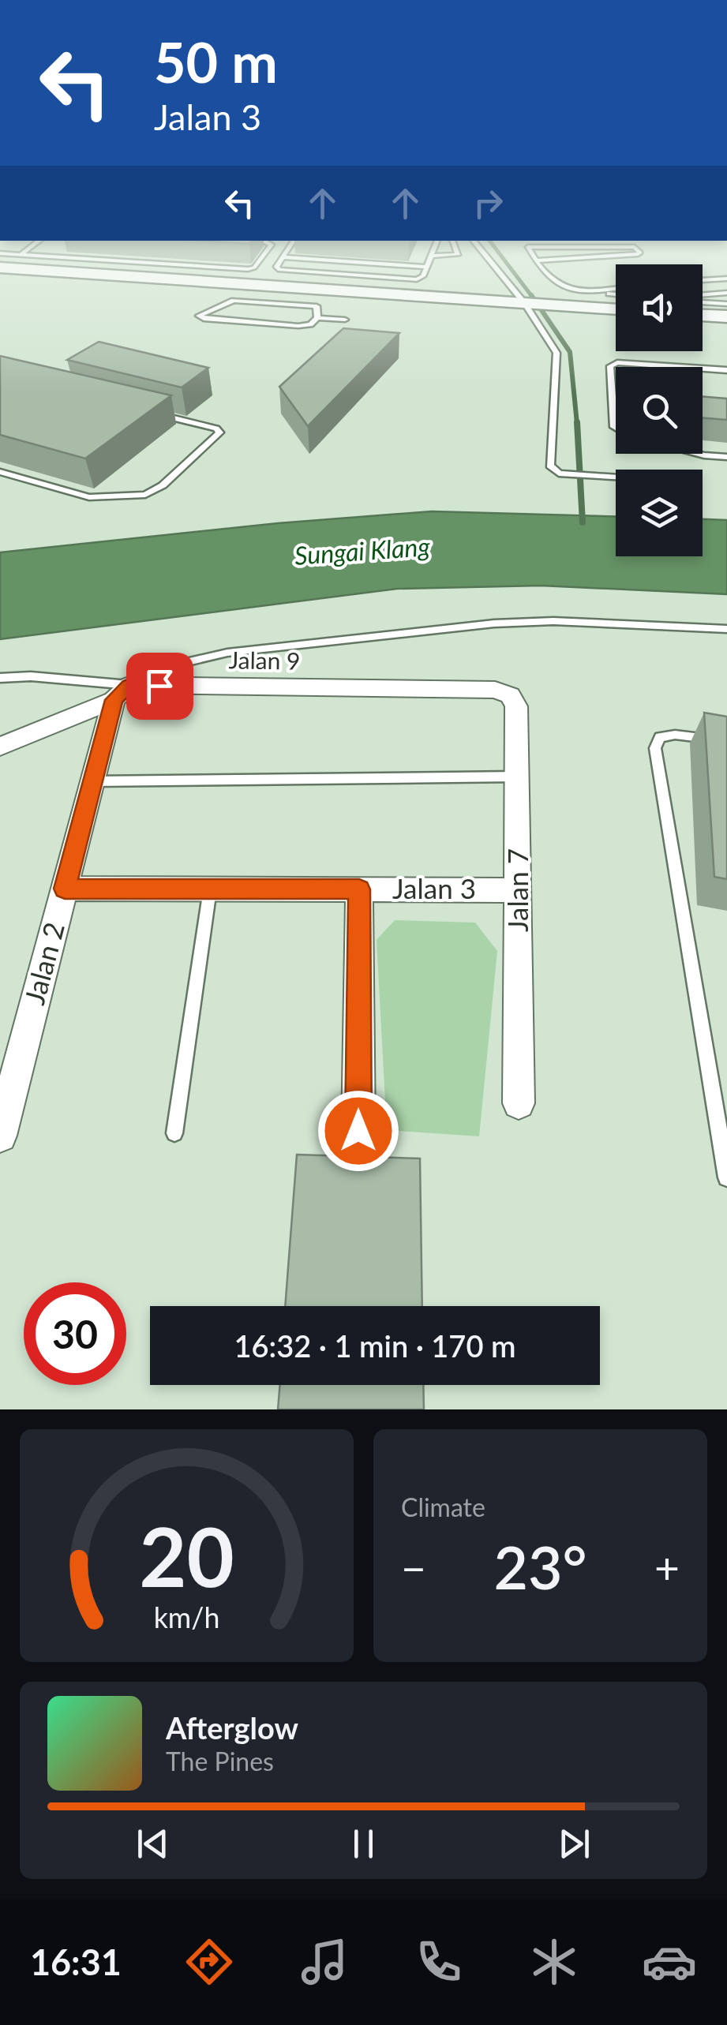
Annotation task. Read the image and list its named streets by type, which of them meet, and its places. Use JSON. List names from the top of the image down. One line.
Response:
{"streets":{"street":["Jalan 9","Jalan 3","Jalan 7","Jalan 2"]},"crossings":[["Jalan 9","Jalan 7"],["Jalan 9","Jalan 2"],["Jalan 3","Jalan 7"],["Jalan 3","Jalan 2"]],"water":["Sungai Klang"],"page":{"turn":["50 m","Jalan 3"],"limit":"30","trip":"16:32 · 1 min · 170 m","tile":"Climate","heat":["−","23°","+"],"song":["Afterglow","The Pines"],"tabs":"16:31","gauge":["20","km/h"]}}
